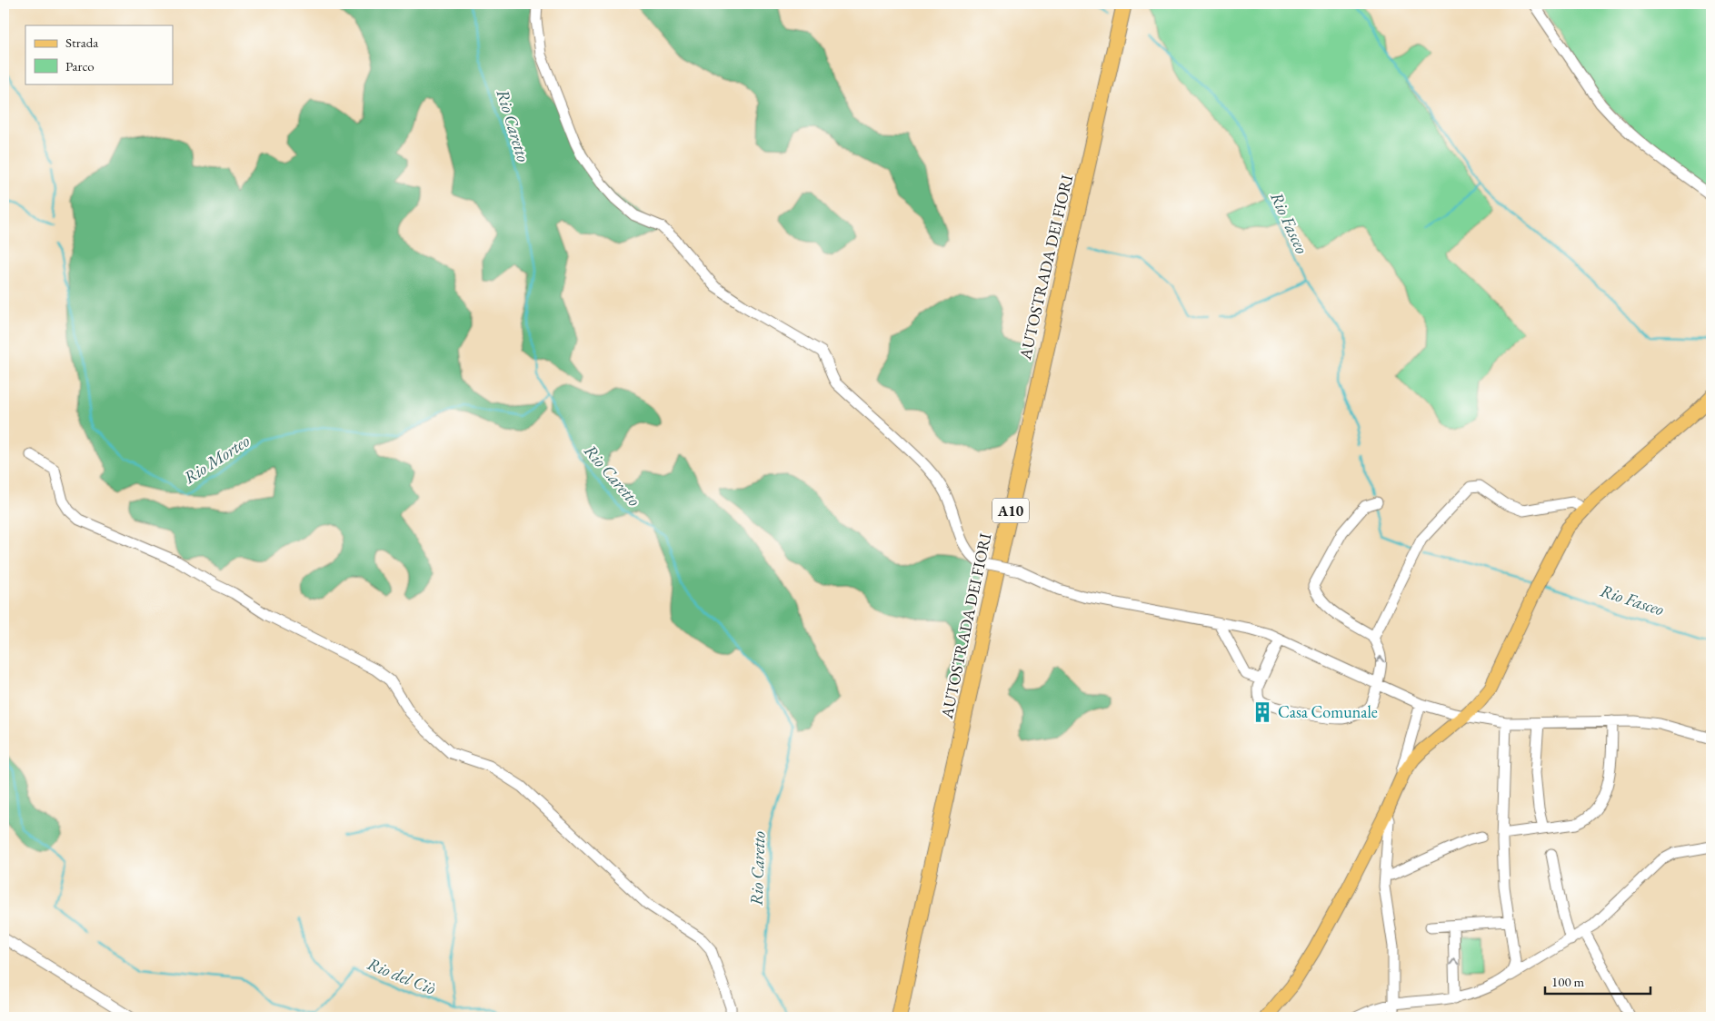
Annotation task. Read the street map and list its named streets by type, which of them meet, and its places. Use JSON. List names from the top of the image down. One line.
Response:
{"streets":{"highway":["AUTOSTRADA DEI FIORI","A10"]},"water":["Rio Caretto","Rio Fasceo","Rio Morteo","Rio del Ciò"],"places":{"building":["Casa Comunale"]},"legend":["Strada","Parco"],"scale_bar":"100 m"}
